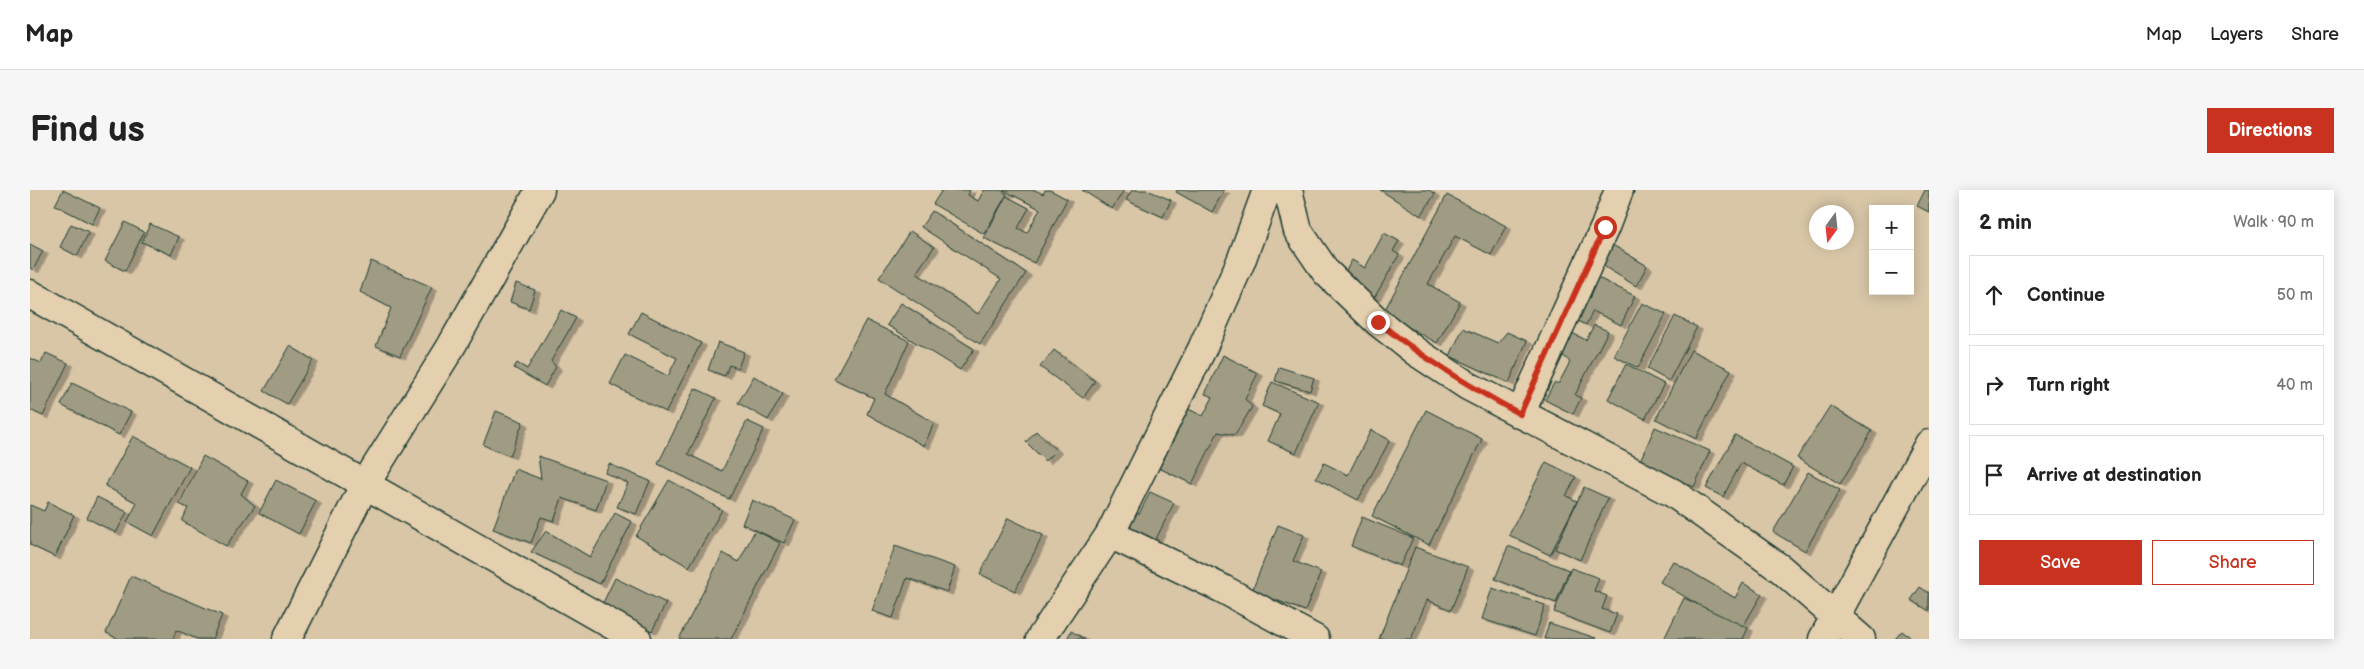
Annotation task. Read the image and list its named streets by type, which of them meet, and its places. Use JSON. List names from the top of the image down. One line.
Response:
{"north":"bottom","page":{"header":"Map","nav":["Map","Layers","Share"],"buttons":["Directions",["Save","Share"]],"title":"Find us","heading":["2 min","Walk · 90 m"],"map_buttons":["+","−"],"list":[["Continue","50 m"],["Turn right","40 m"],"Arrive at destination"]}}
